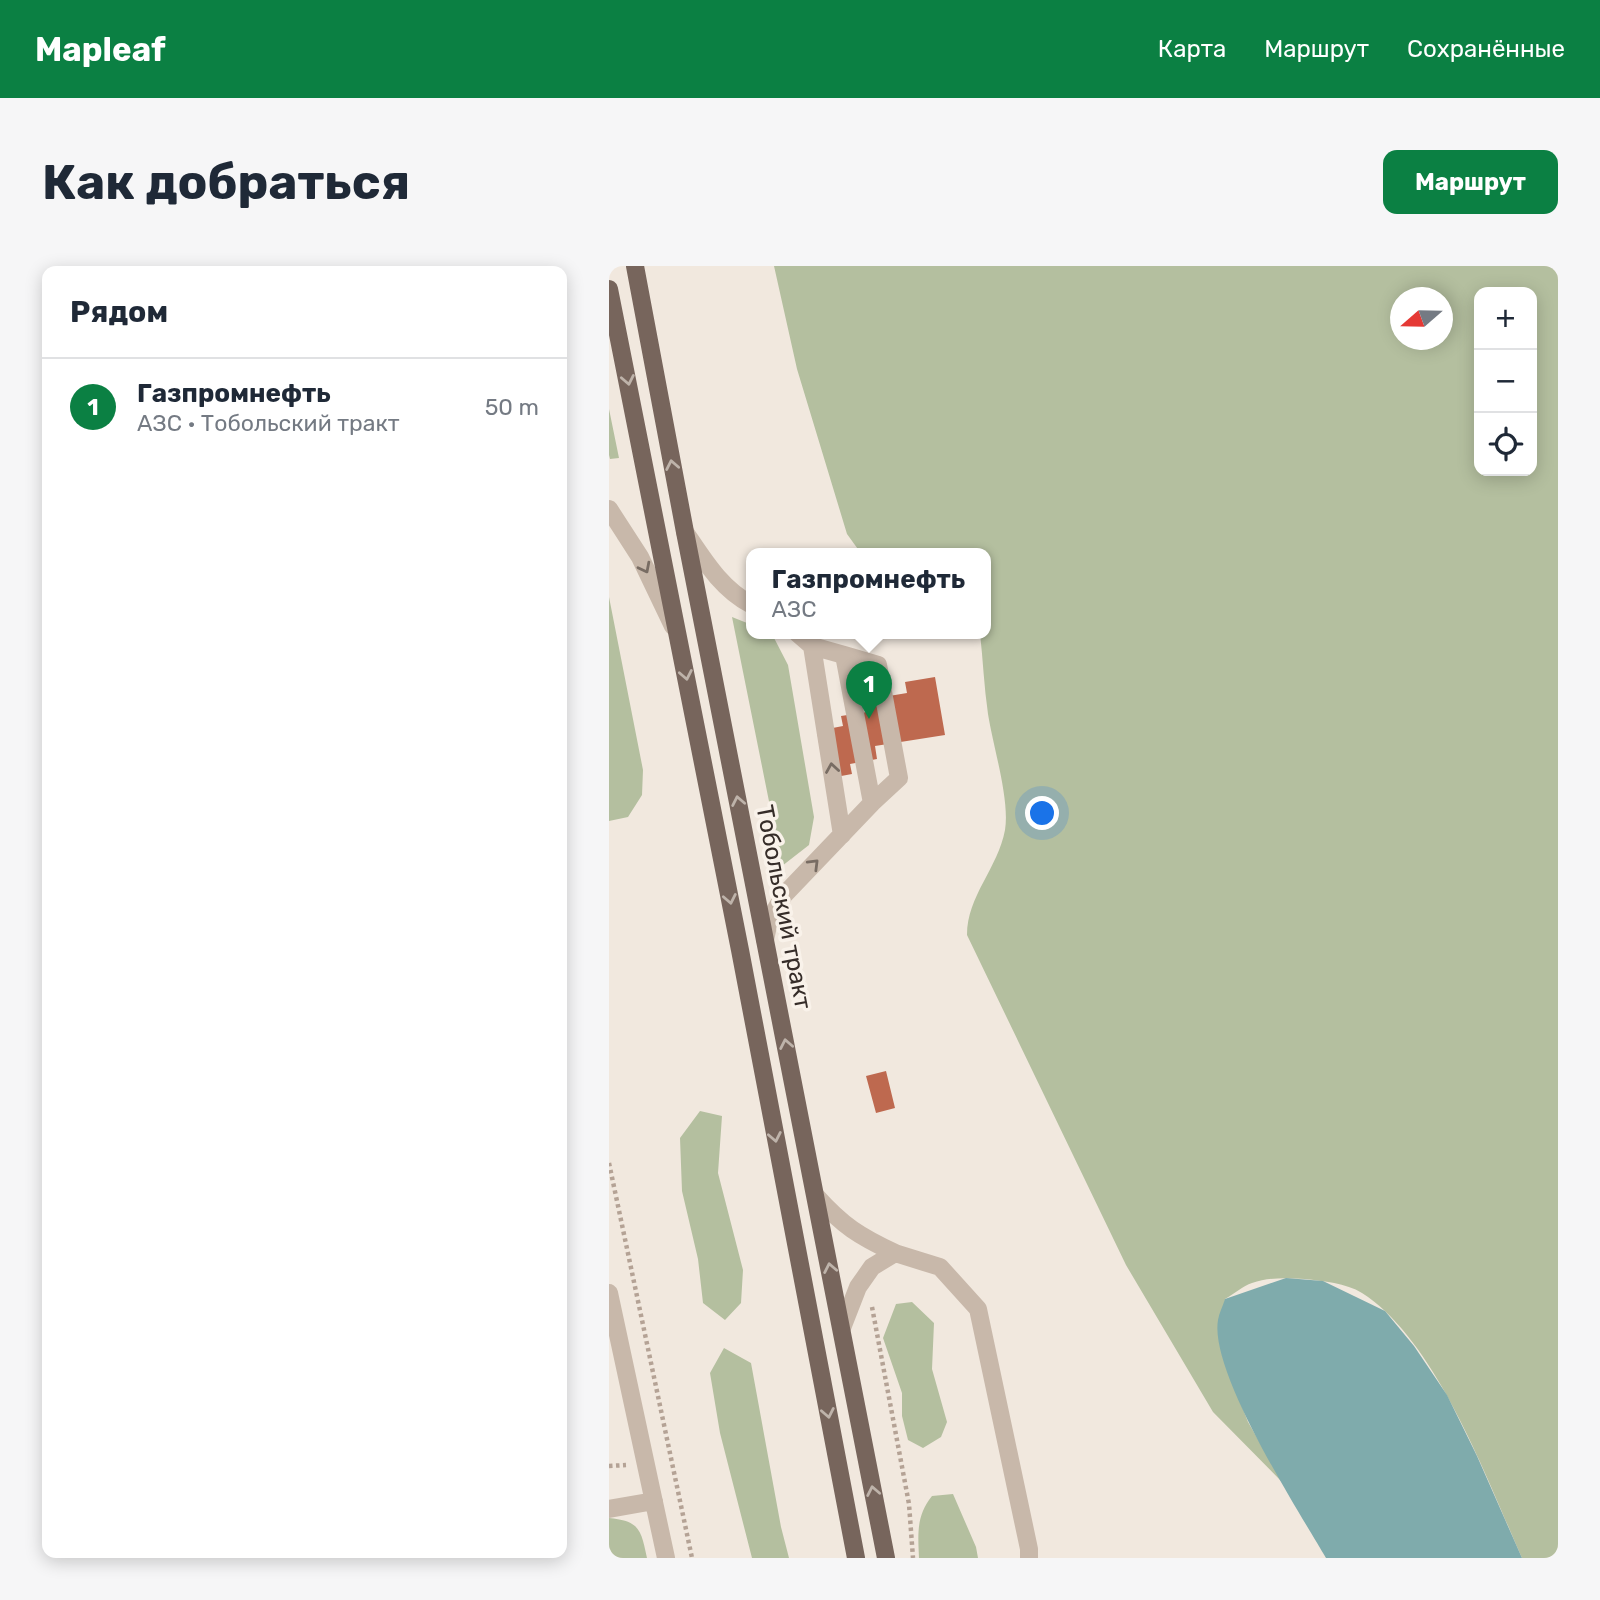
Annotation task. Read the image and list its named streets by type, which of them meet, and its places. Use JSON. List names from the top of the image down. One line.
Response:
{"streets":{"main road":["Тобольский тракт"]},"north":"left","page":{"header":"Mapleaf","nav":["Карта","Маршрут","Сохранённые"],"buttons":"Маршрут","title":"Как добраться","heading":"Рядом","map_buttons":["+","−"],"list":[{"mark":"1","name":"Газпромнефть","note":"АЗС · Тобольский тракт","value":"50 m"}],"popup":["Газпромнефть","АЗС"],"pins":"1"}}
